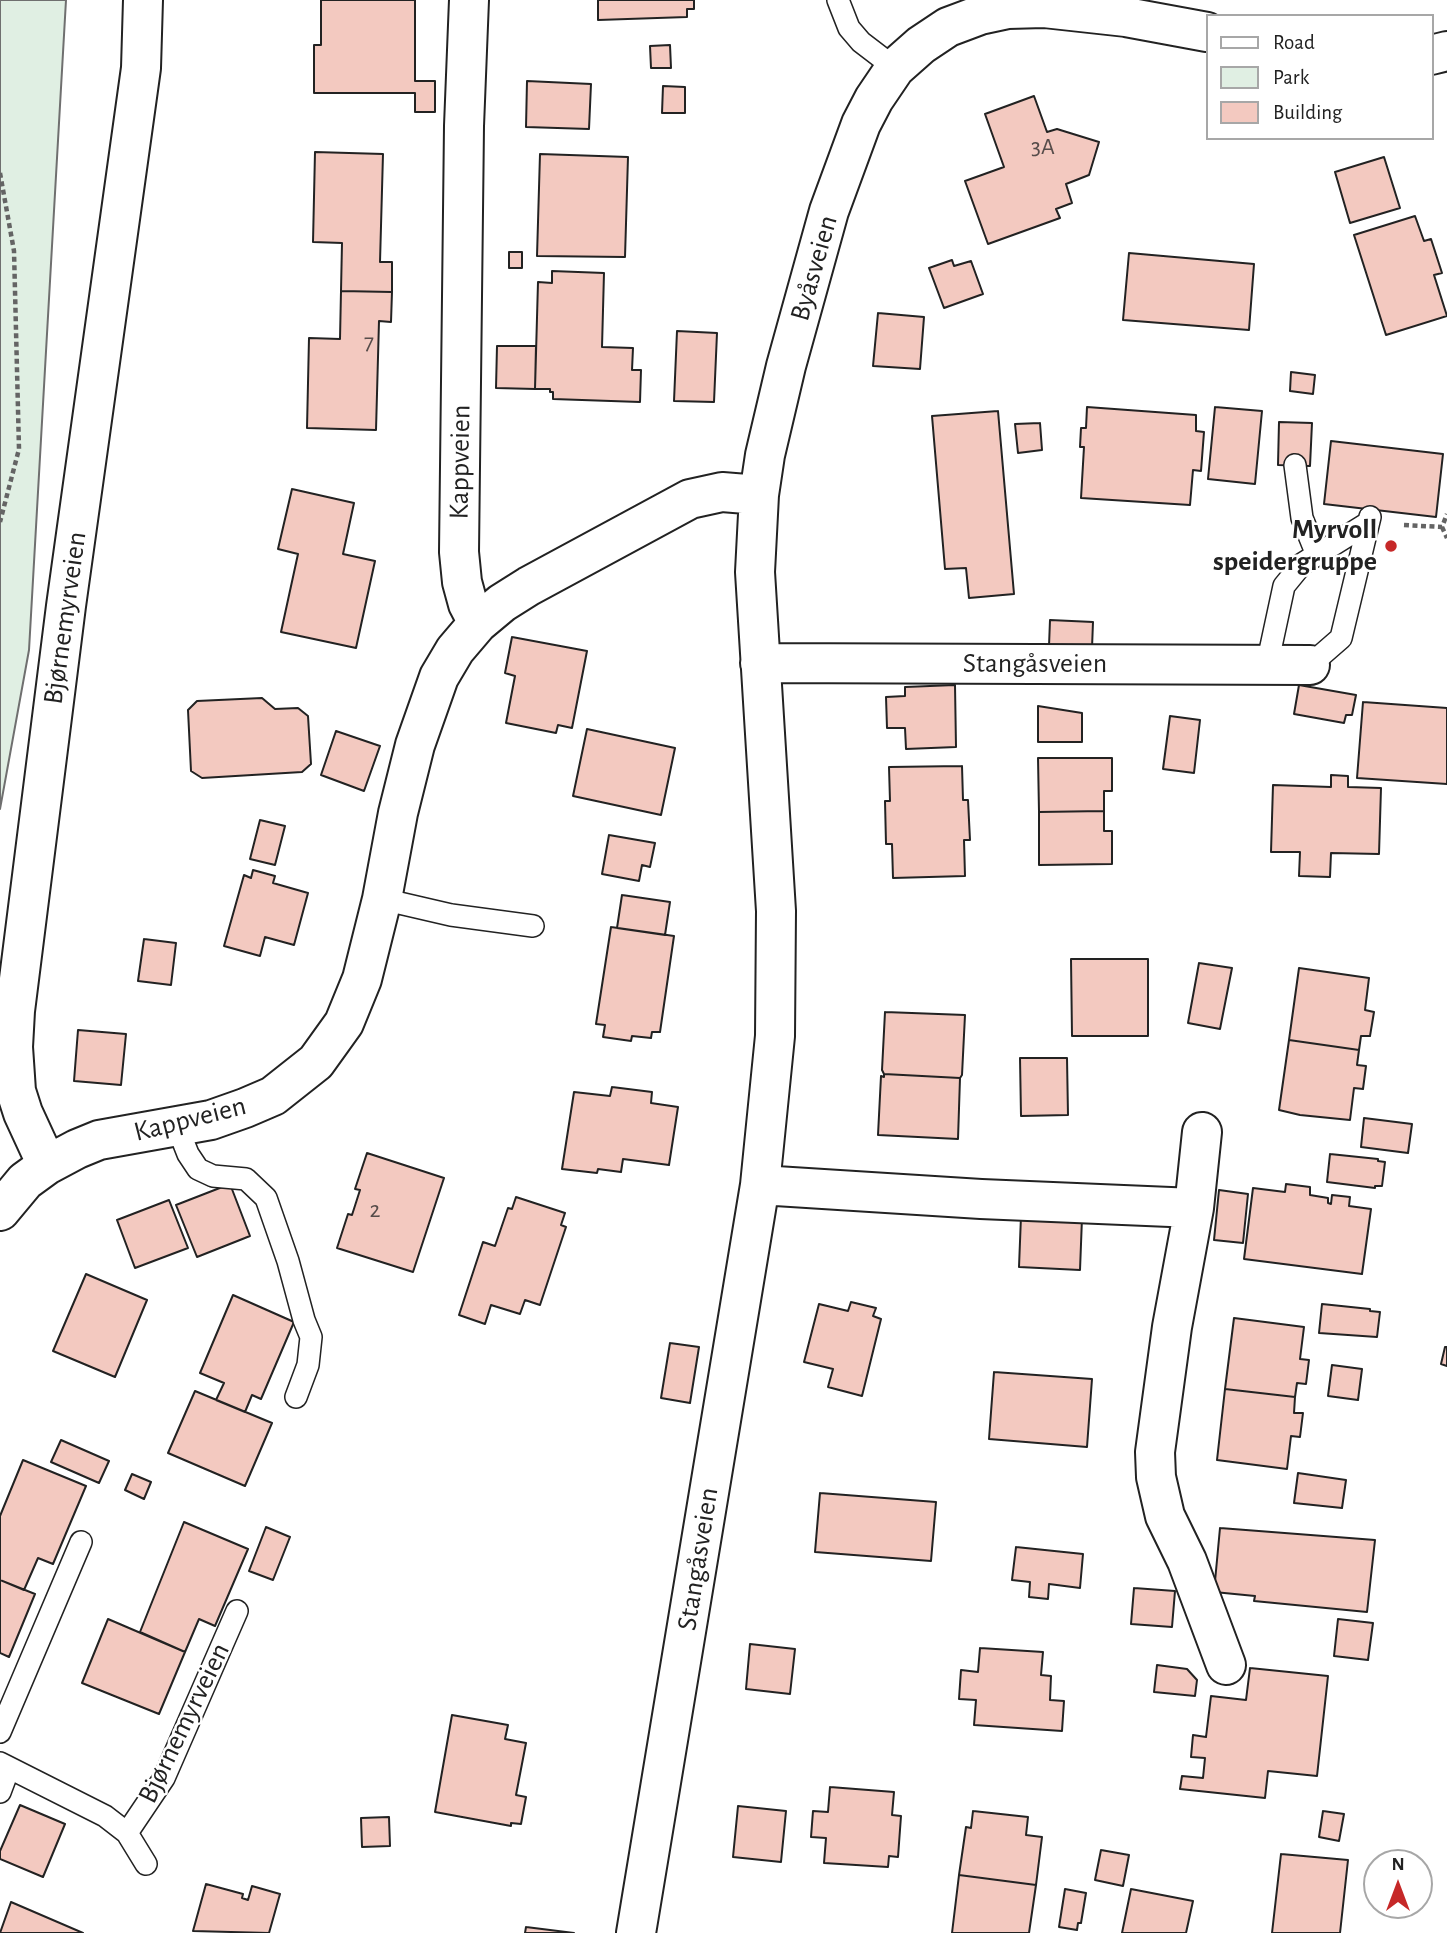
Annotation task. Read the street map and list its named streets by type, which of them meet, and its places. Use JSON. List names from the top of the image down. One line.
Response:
{"streets":{"street":["Byåsveien","Kappveien","Bjørnemyrveien","Stangåsveien"]},"crossings":[["Byåsveien","Stangåsveien"],["Kappveien","Bjørnemyrveien"]],"places":["Myrvoll speidergruppe"],"house_numbers":["3A","7","2"],"legend":["Road","Park","Building"],"north":"top"}
